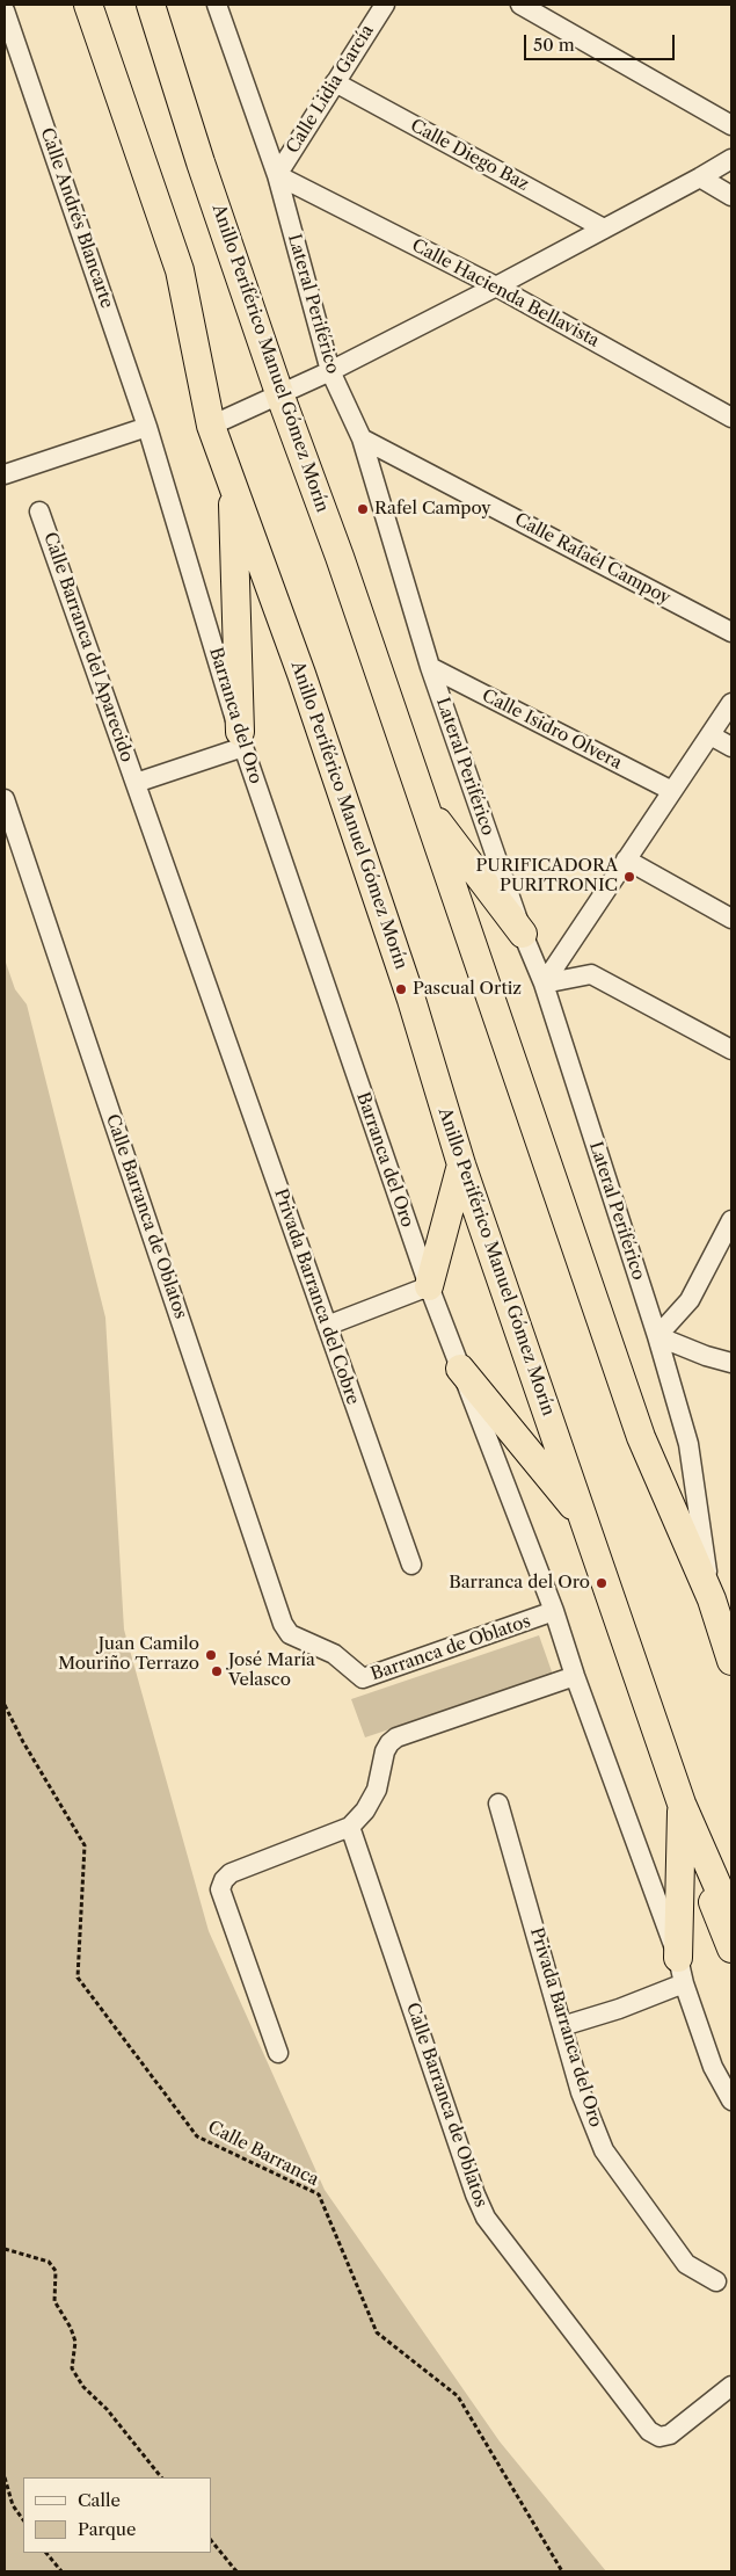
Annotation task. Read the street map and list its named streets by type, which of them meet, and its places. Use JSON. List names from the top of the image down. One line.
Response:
{"streets":{"highway":["Anillo Periférico Manuel Gómez Morín"],"street":["Calle Lidia García","Calle Diego Baz","Calle Andrés Blancarte","Calle Hacienda Bellavista","Lateral Periférico","Calle Rafaél Campoy","Calle Barranca del Aparecido","Barranca del Oro","Calle Isidro Olvera","Calle Barranca de Oblatos","Privada Barranca del Cobre","Barranca de Oblatos","Privada Barranca del Oro"],"path":["Calle Barranca"]},"crossings":[["Calle Lidia García","Calle Diego Baz"],["Calle Lidia García","Calle Hacienda Bellavista"],["Calle Lidia García","Lateral Periférico"],["Calle Andrés Blancarte","Barranca del Oro"],["Calle Hacienda Bellavista","Lateral Periférico"],["Lateral Periférico","Anillo Periférico Manuel Gómez Morín"],["Lateral Periférico","Calle Rafaél Campoy"],["Lateral Periférico","Calle Isidro Olvera"],["Calle Barranca del Aparecido","Privada Barranca del Cobre"],["Barranca del Oro","Barranca de Oblatos"],["Calle Barranca de Oblatos","Barranca de Oblatos"]],"places":["Rafel Campoy","PURIFICADORA PURITRONIC","Pascual Ortiz","Barranca del Oro","Juan Camilo Mouriño Terrazo","José María Velasco"],"legend":["Calle","Parque"],"scale_bar":"50 m"}
